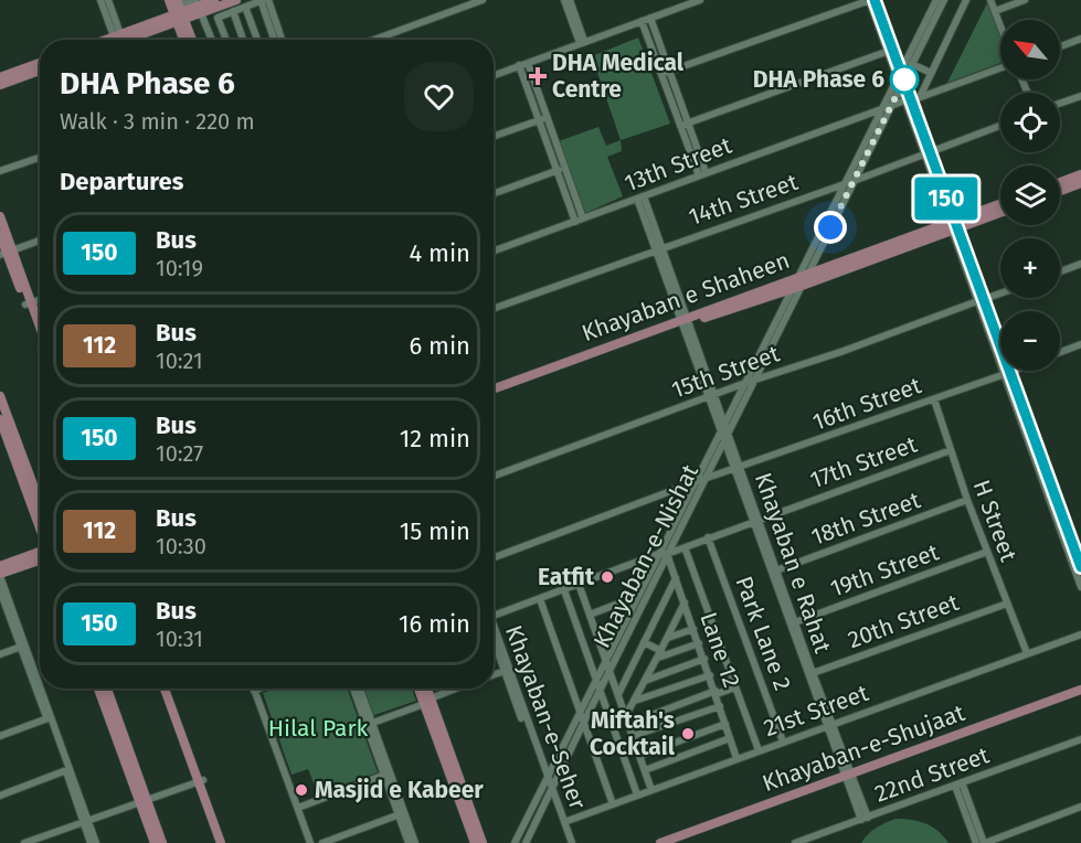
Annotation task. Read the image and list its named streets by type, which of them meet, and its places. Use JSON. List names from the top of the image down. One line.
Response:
{"streets":{"main road":["Khayaban e Shaheen","Khayaban-e-Shujaat"],"street":["13th Street","14th Street","15th Street","16th Street","17th Street","18th Street","H Street","Khayaban-e-Nishat","Khayaban e Rahat","19th Street","20th Street","Park Lane 2","Lane 12","21st Street","Khayaban-e-Seher","22nd Street"]},"crossings":[["13th Street","Khayaban-e-Nishat"],["13th Street","Khayaban e Rahat"],["14th Street","Khayaban-e-Nishat"],["14th Street","Khayaban e Rahat"],["Khayaban e Shaheen","Khayaban-e-Nishat"],["Khayaban e Shaheen","Khayaban e Rahat"],["15th Street","Khayaban-e-Nishat"],["15th Street","Khayaban e Rahat"],["16th Street","H Street"],["16th Street","Khayaban-e-Nishat"],["16th Street","Khayaban e Rahat"],["17th Street","H Street"],["17th Street","Khayaban-e-Nishat"],["17th Street","Khayaban e Rahat"],["17th Street","Park Lane 2"],["17th Street","Lane 12"],["18th Street","H Street"],["18th Street","Khayaban e Rahat"],["H Street","19th Street"],["H Street","20th Street"],["H Street","21st Street"],["Khayaban-e-Nishat","Khayaban e Rahat"],["Khayaban-e-Nishat","Lane 12"],["Khayaban-e-Nishat","Khayaban-e-Seher"],["Khayaban e Rahat","19th Street"],["Khayaban e Rahat","20th Street"],["Khayaban e Rahat","21st Street"],["Khayaban e Rahat","Khayaban-e-Shujaat"],["Khayaban e Rahat","22nd Street"],["Park Lane 2","21st Street"],["Lane 12","21st Street"],["21st Street","Khayaban-e-Seher"]],"parks":["Hilal Park"],"places":{"health":["DHA Medical Centre"],"other":["DHA Phase 6","Eatfit","Miftah's Cocktail","Masjid e Kabeer"]},"lines":["bus line 150"],"north":"top left","page":{"on_map":"150","map_buttons":["+","−"],"heading":[["DHA Phase 6","Walk · 3 min · 220 m"],"Departures"],"list":[{"mark":"150","name":"Bus","note":"10:19","value":"4 min"},{"mark":"112","name":"Bus","note":"10:21","value":"6 min"},{"mark":"150","name":"Bus","note":"10:27","value":"12 min"},{"mark":"112","name":"Bus","note":"10:30","value":"15 min"},{"mark":"150","name":"Bus","note":"10:31","value":"16 min"}]}}
